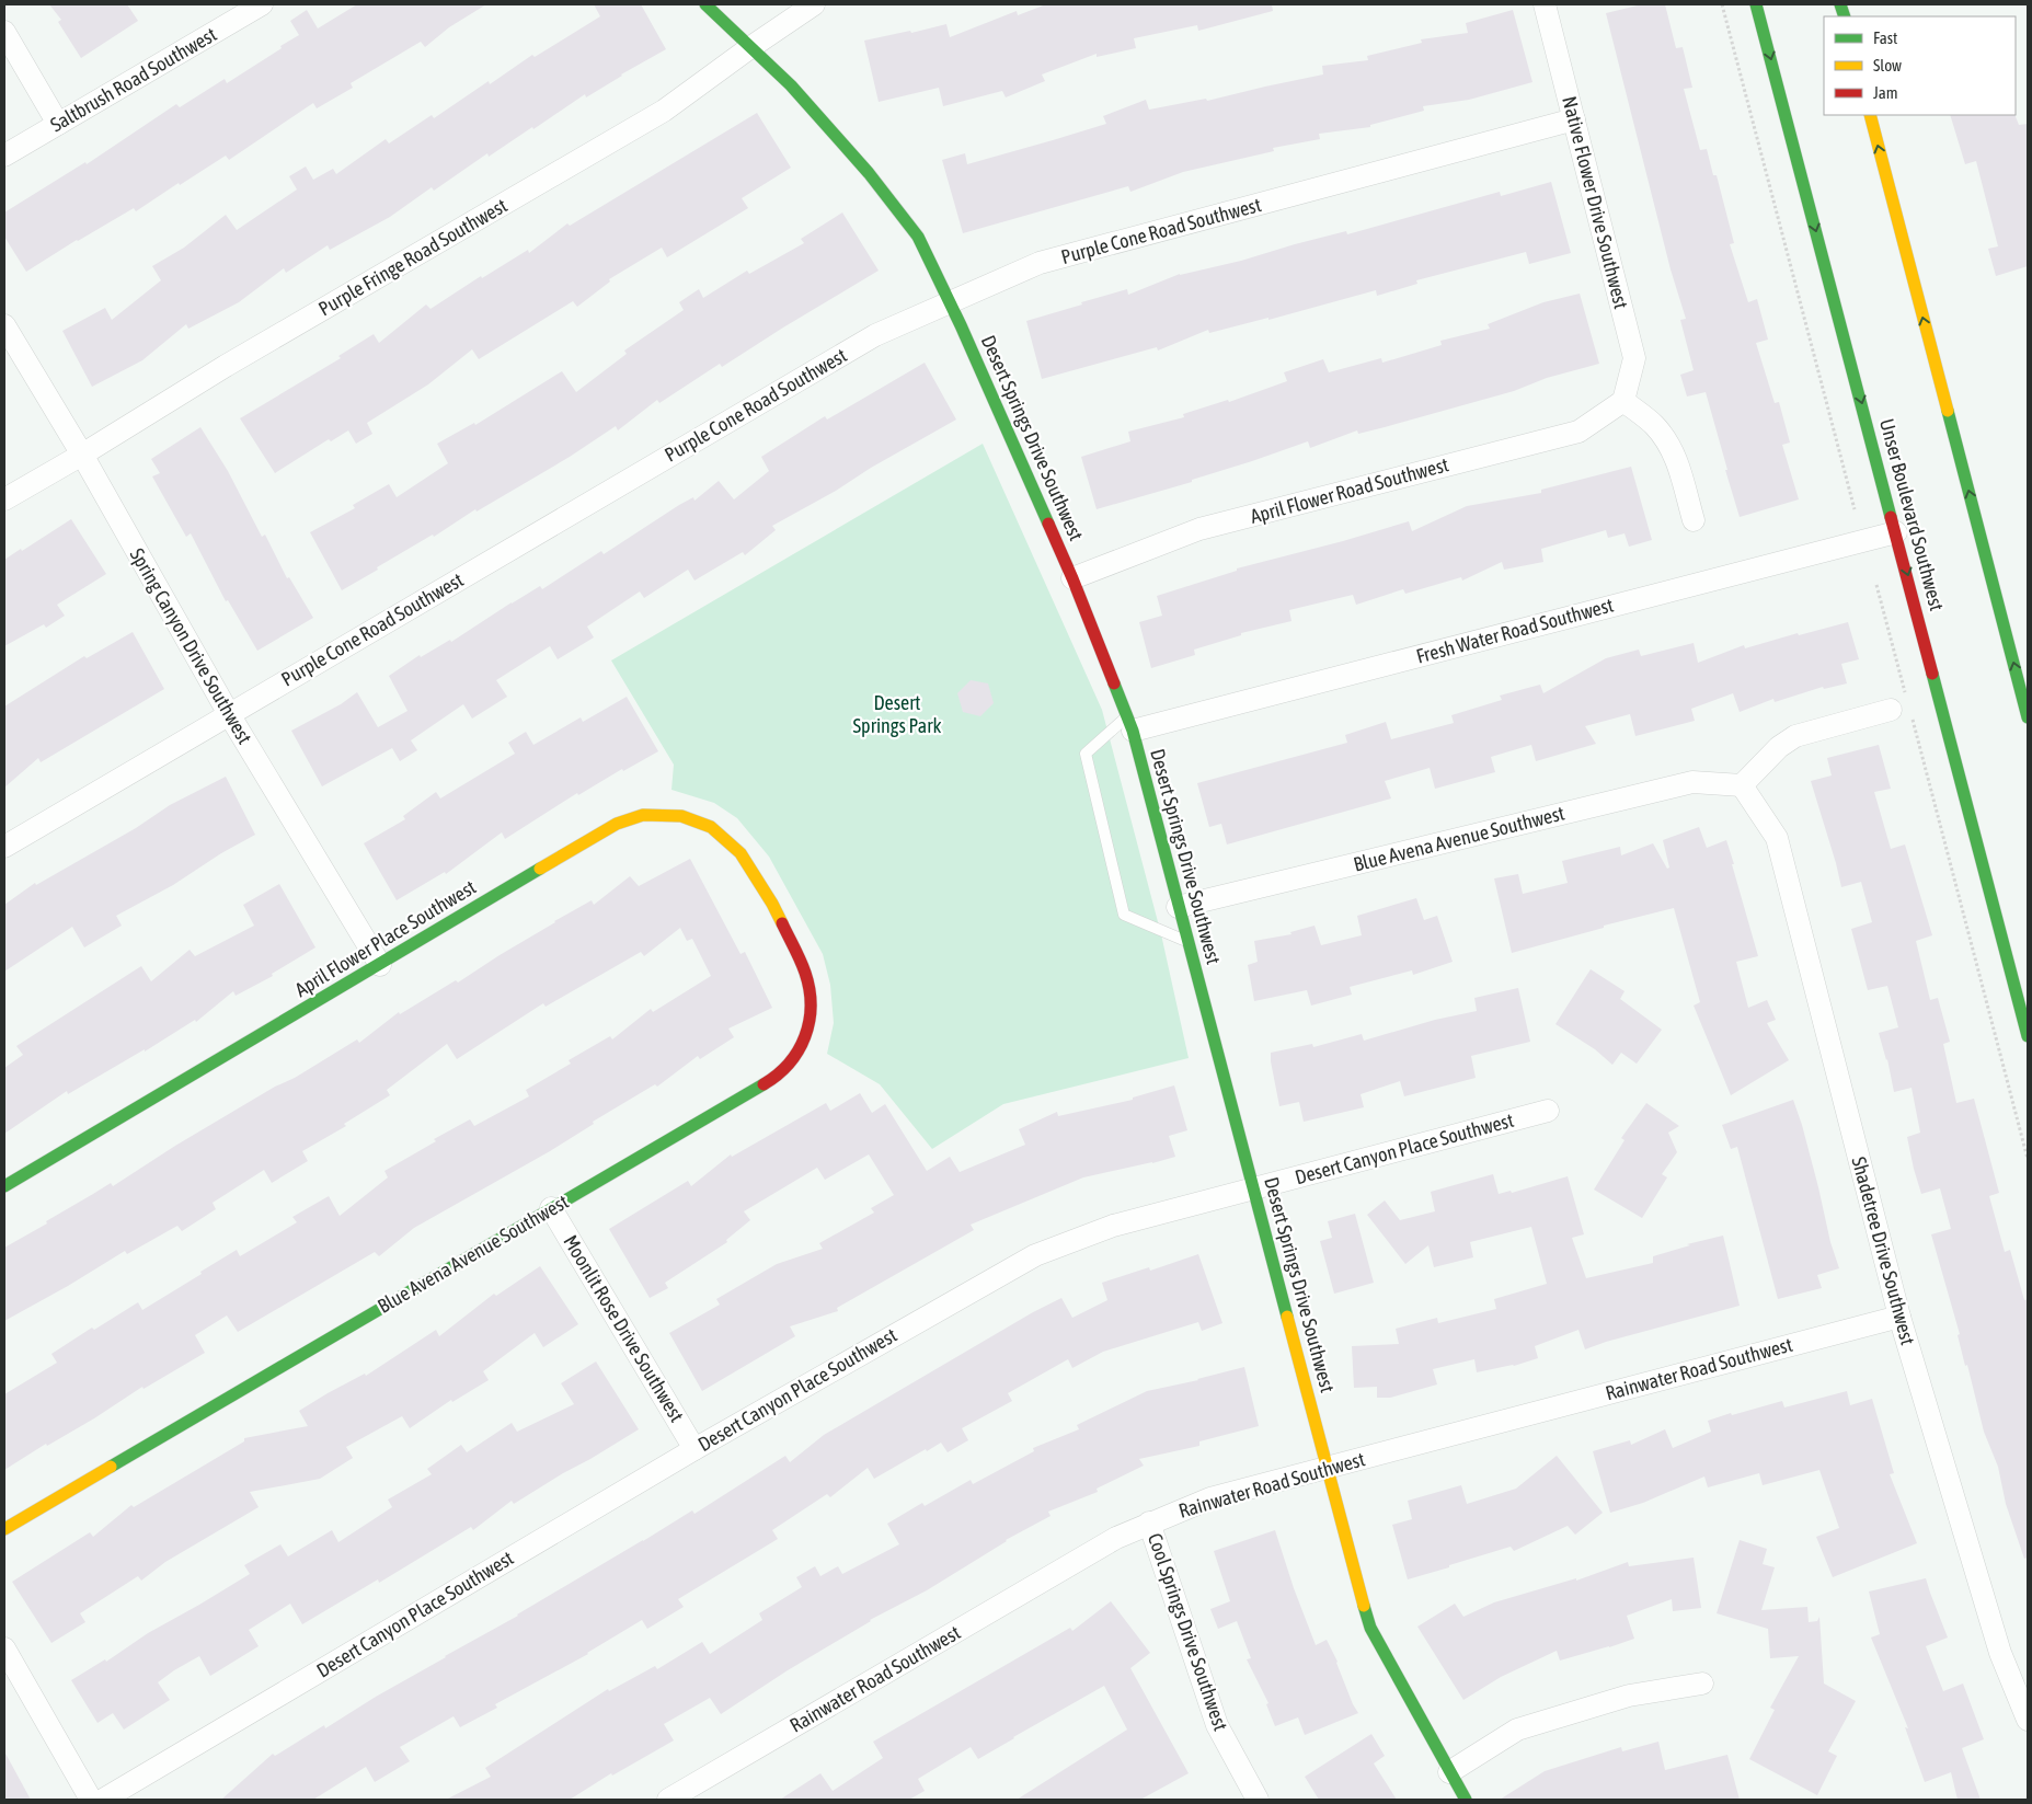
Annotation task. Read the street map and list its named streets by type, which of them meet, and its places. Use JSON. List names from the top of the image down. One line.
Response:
{"streets":{"street":["Saltbrush Road Southwest","Native Flower Drive Southwest","Purple Cone Road Southwest","Purple Fringe Road Southwest","Desert Springs Drive Southwest","April Flower Road Southwest","Unser Boulevard Southwest","Fresh Water Road Southwest","Spring Canyon Drive Southwest","Blue Avena Avenue Southwest","April Flower Place Southwest","Desert Canyon Place Southwest","Shadetree Drive Southwest","Moonlit Rose Drive Southwest","Rainwater Road Southwest","Cool Springs Drive Southwest"]},"crossings":[["Native Flower Drive Southwest","Purple Cone Road Southwest"],["Native Flower Drive Southwest","April Flower Road Southwest"],["Purple Cone Road Southwest","Desert Springs Drive Southwest"],["Purple Cone Road Southwest","Spring Canyon Drive Southwest"],["Purple Fringe Road Southwest","Desert Springs Drive Southwest"],["Purple Fringe Road Southwest","Spring Canyon Drive Southwest"],["Desert Springs Drive Southwest","April Flower Road Southwest"],["Desert Springs Drive Southwest","Fresh Water Road Southwest"],["Desert Springs Drive Southwest","Blue Avena Avenue Southwest"],["Desert Springs Drive Southwest","Desert Canyon Place Southwest"],["Desert Springs Drive Southwest","Rainwater Road Southwest"],["Unser Boulevard Southwest","Fresh Water Road Southwest"],["Spring Canyon Drive Southwest","April Flower Place Southwest"],["Blue Avena Avenue Southwest","April Flower Place Southwest"],["Blue Avena Avenue Southwest","Shadetree Drive Southwest"],["Blue Avena Avenue Southwest","Moonlit Rose Drive Southwest"],["Desert Canyon Place Southwest","Moonlit Rose Drive Southwest"],["Shadetree Drive Southwest","Rainwater Road Southwest"],["Rainwater Road Southwest","Cool Springs Drive Southwest"]],"parks":["Desert Springs Park"],"legend":["Fast","Slow","Jam"]}
